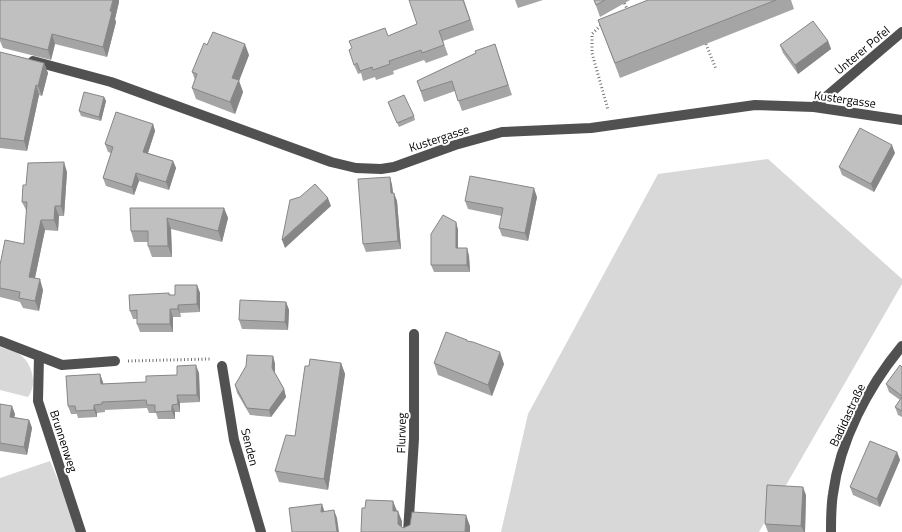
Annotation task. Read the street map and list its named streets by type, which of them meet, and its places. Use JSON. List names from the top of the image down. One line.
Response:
{"streets":{"street":["Unterer Pofel","Kustergasse","Badidastraße","Flurweg","Brunnenweg","Senden"]},"crossings":[["Unterer Pofel","Kustergasse"]]}
